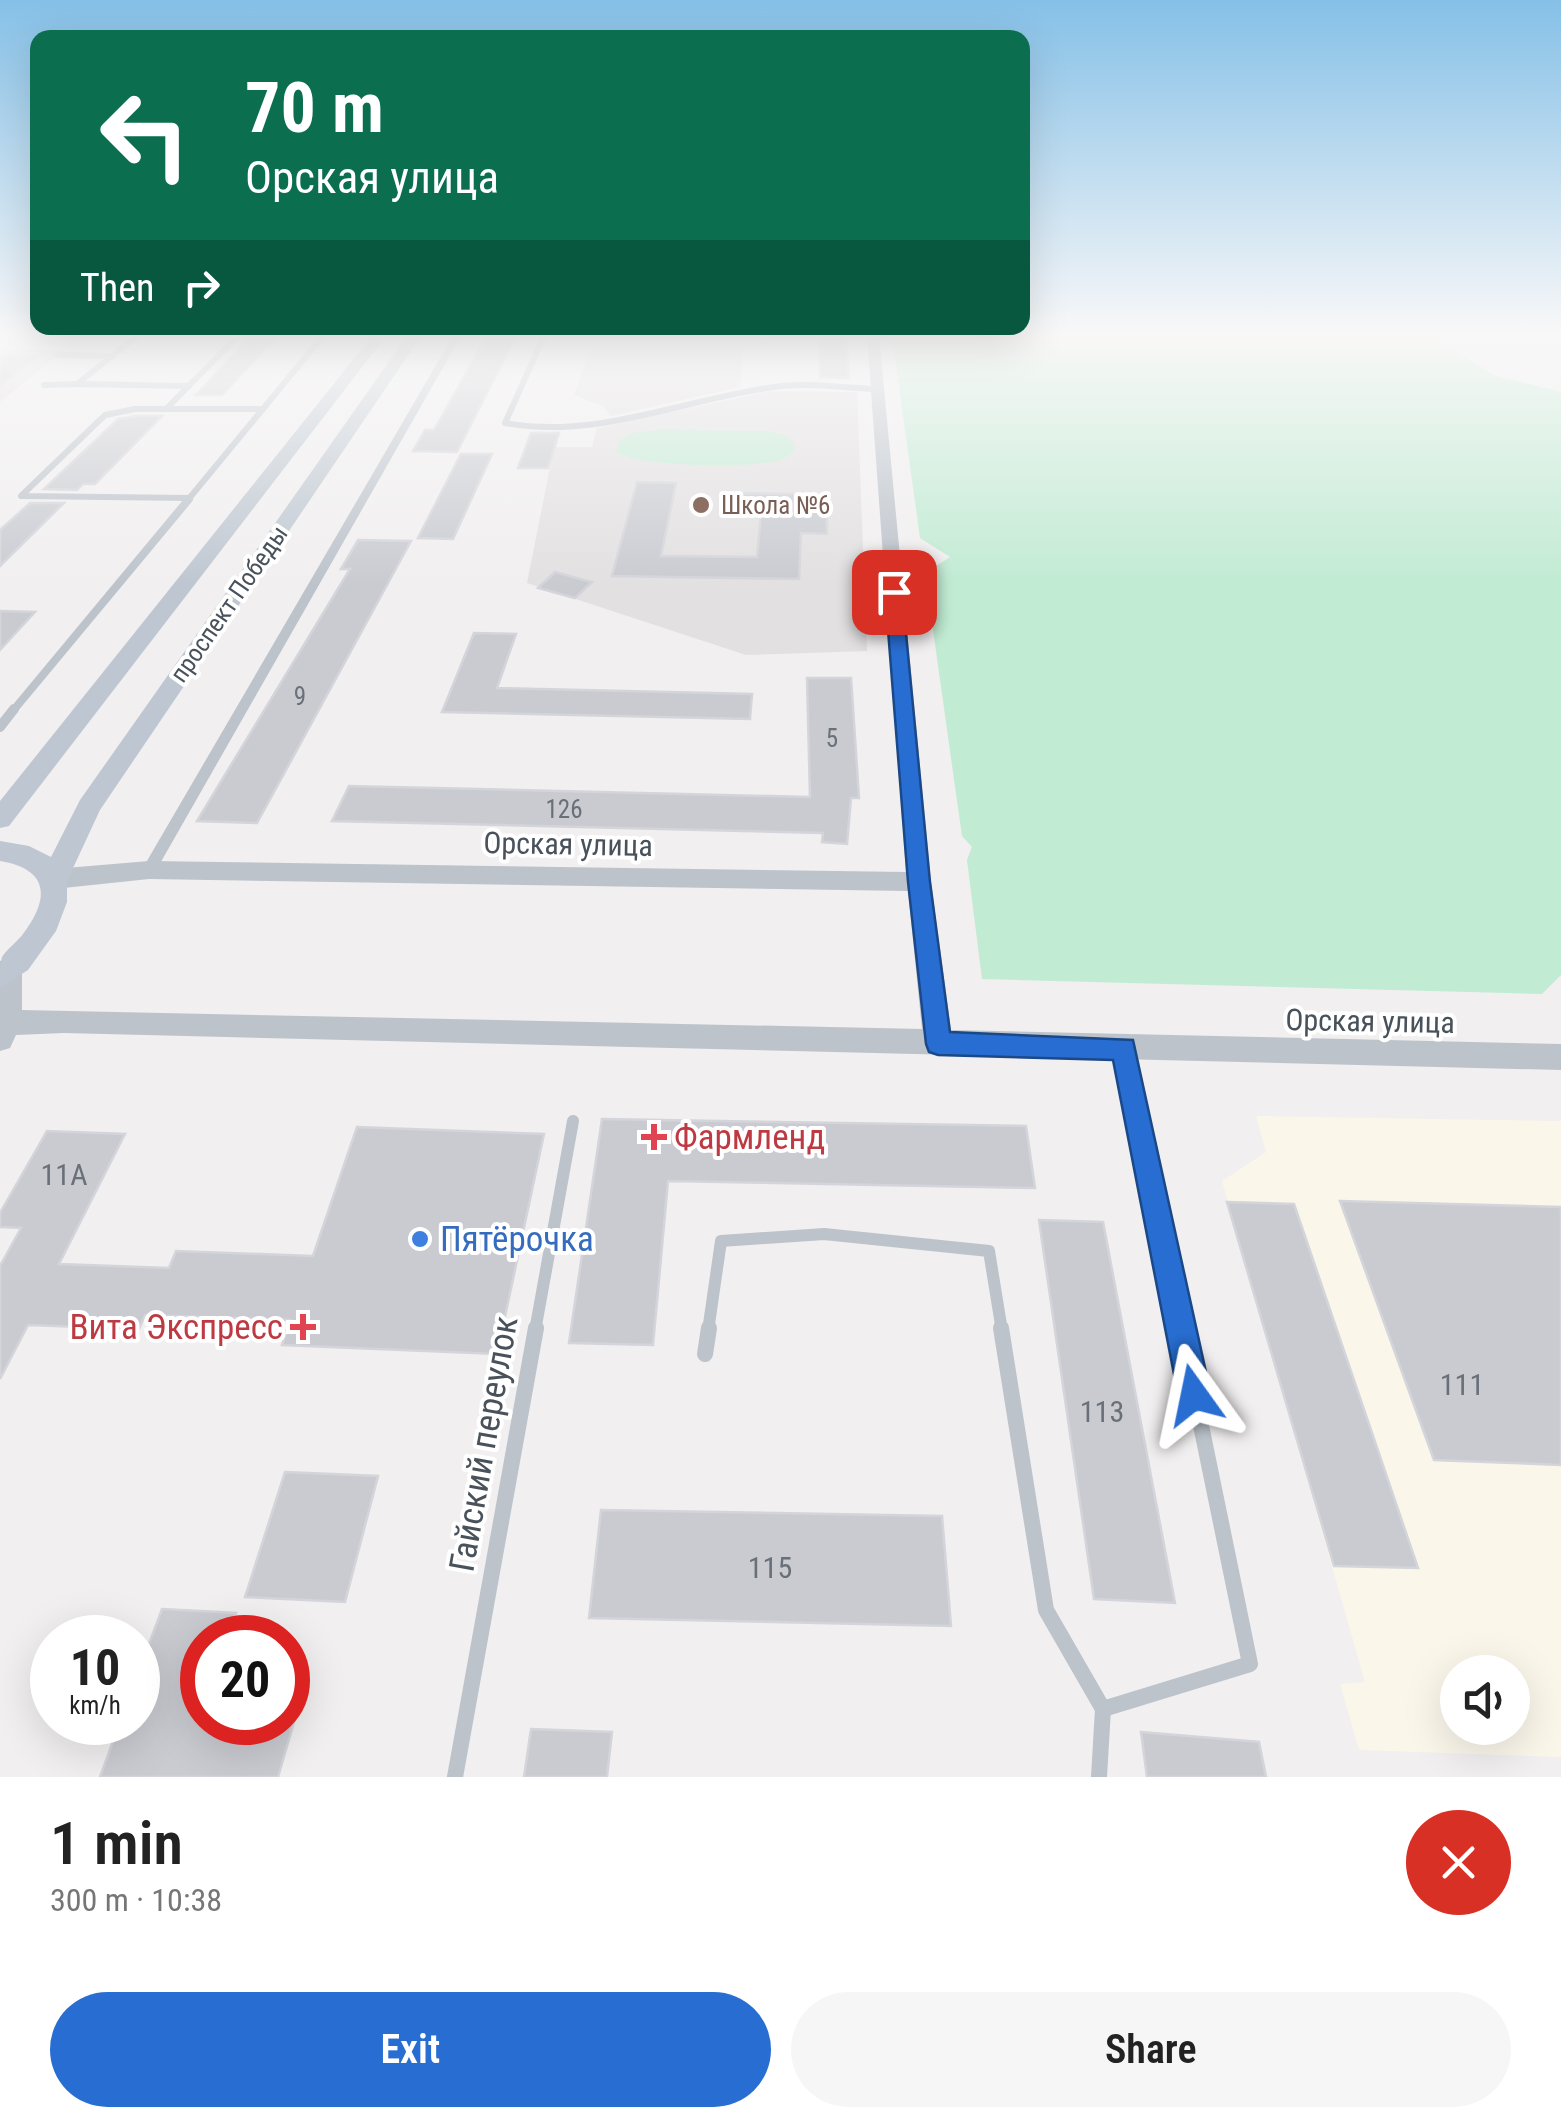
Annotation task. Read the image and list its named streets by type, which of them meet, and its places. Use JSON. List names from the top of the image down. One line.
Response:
{"streets":{"main road":["проспект Победы"],"street":["Орская улица"],"lane":["Гайский переулок"]},"crossings":[["проспект Победы","Орская улица"]],"places":{"other":["Школа №6","Пятёрочка"],"health":["Фармленд","Вита Экспресс"]},"house_numbers":["9","5","126","11А","111","113","115"],"page":{"turn":["70 m","Орская улица"],"then":"Then","speed":"10 km/h","limit":"20","heading":["1 min","300 m · 10:38"],"buttons":["Exit","Share"]}}
